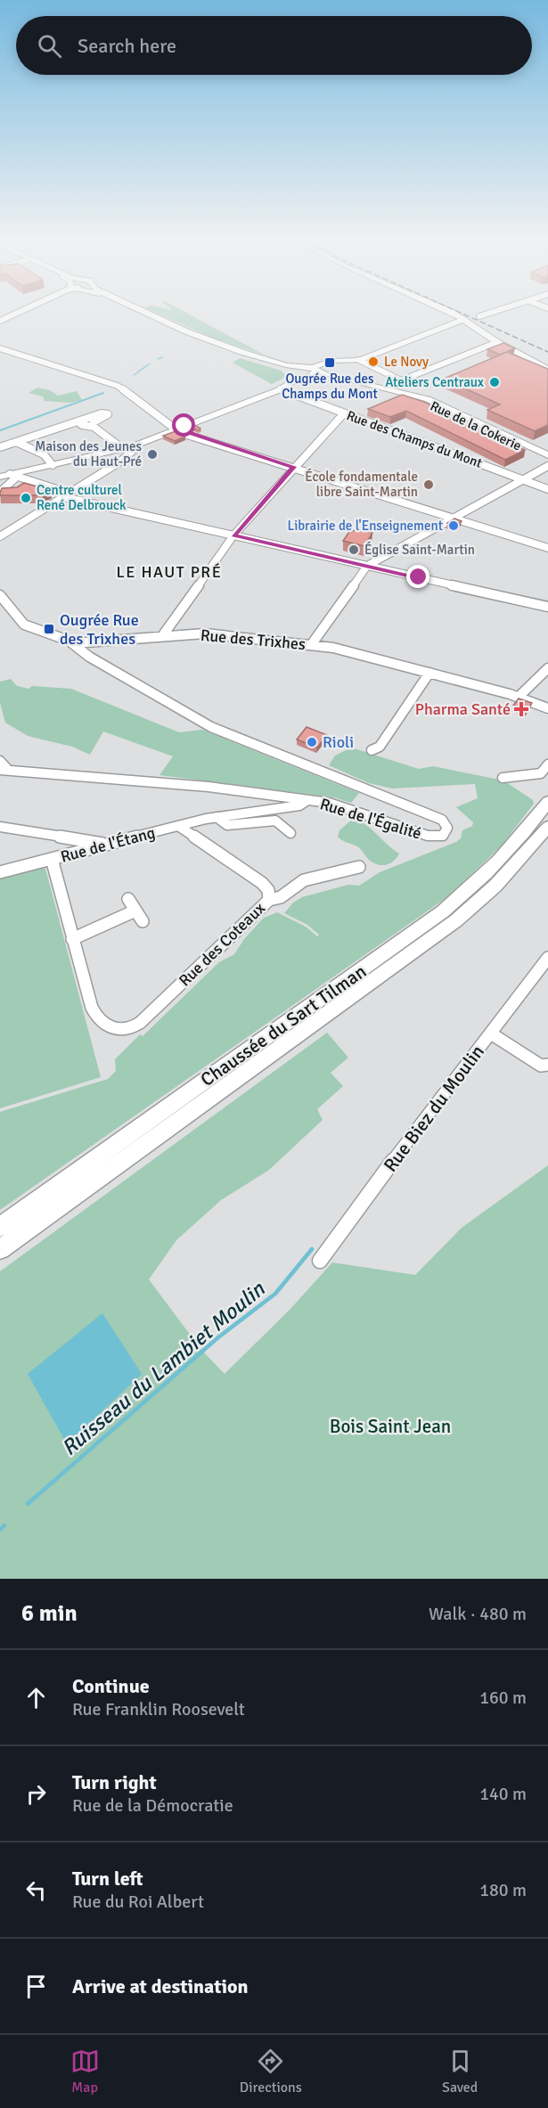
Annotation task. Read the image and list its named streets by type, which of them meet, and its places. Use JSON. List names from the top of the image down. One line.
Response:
{"streets":{"highway":["Chaussée du Sart Tilman"],"main road":["Rue de la Cokerie"],"street":["Rue des Champs du Mont","Rue des Trixhes","Rue de l'Égalité","Rue de l'Étang","Rue des Coteaux","Rue Biez du Moulin"]},"crossings":[["Rue des Trixhes","Rue de l'Égalité"],["Rue de l'Égalité","Rue de l'Étang"]],"districts":["LE HAUT PRÉ"],"water":["Ruisseau du Lambiet Moulin"],"parks":["Bois Saint Jean"],"places":{"other":["Le Novy","Ateliers Centraux","Maison des Jeunes du Haut-Pré","École fondamentale libre Saint-Martin","Centre culturel René Delbrouck","Librairie de l'Enseignement","Église Saint-Martin","Rioli"],"transit":["Ougrée Rue des Champs du Mont","Ougrée Rue des Trixhes"],"health":["Pharma Santé"]},"page":{"search":"Search here","heading":["6 min","Walk · 480 m"],"list":[["Continue","Rue Franklin Roosevelt","160 m"],["Turn right","Rue de la Démocratie","140 m"],["Turn left","Rue du Roi Albert","180 m"],"Arrive at destination"],"nav":["Map","Directions","Saved"]}}
